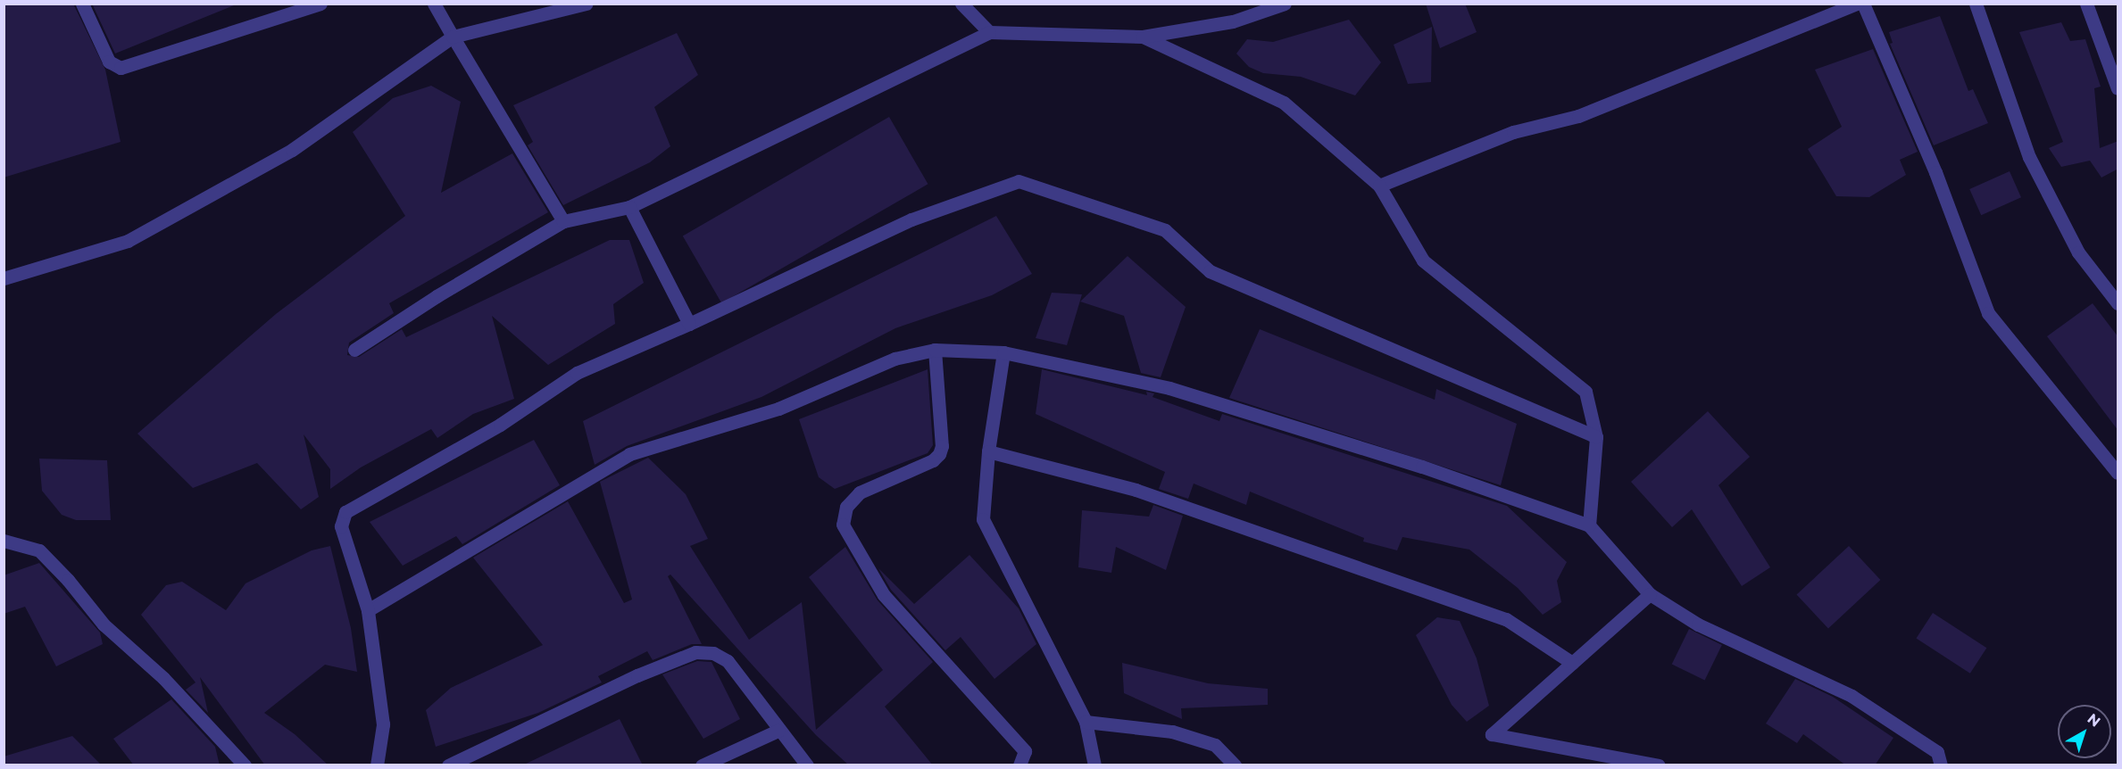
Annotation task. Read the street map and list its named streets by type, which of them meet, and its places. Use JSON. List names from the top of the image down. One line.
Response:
{"north":"top right"}
